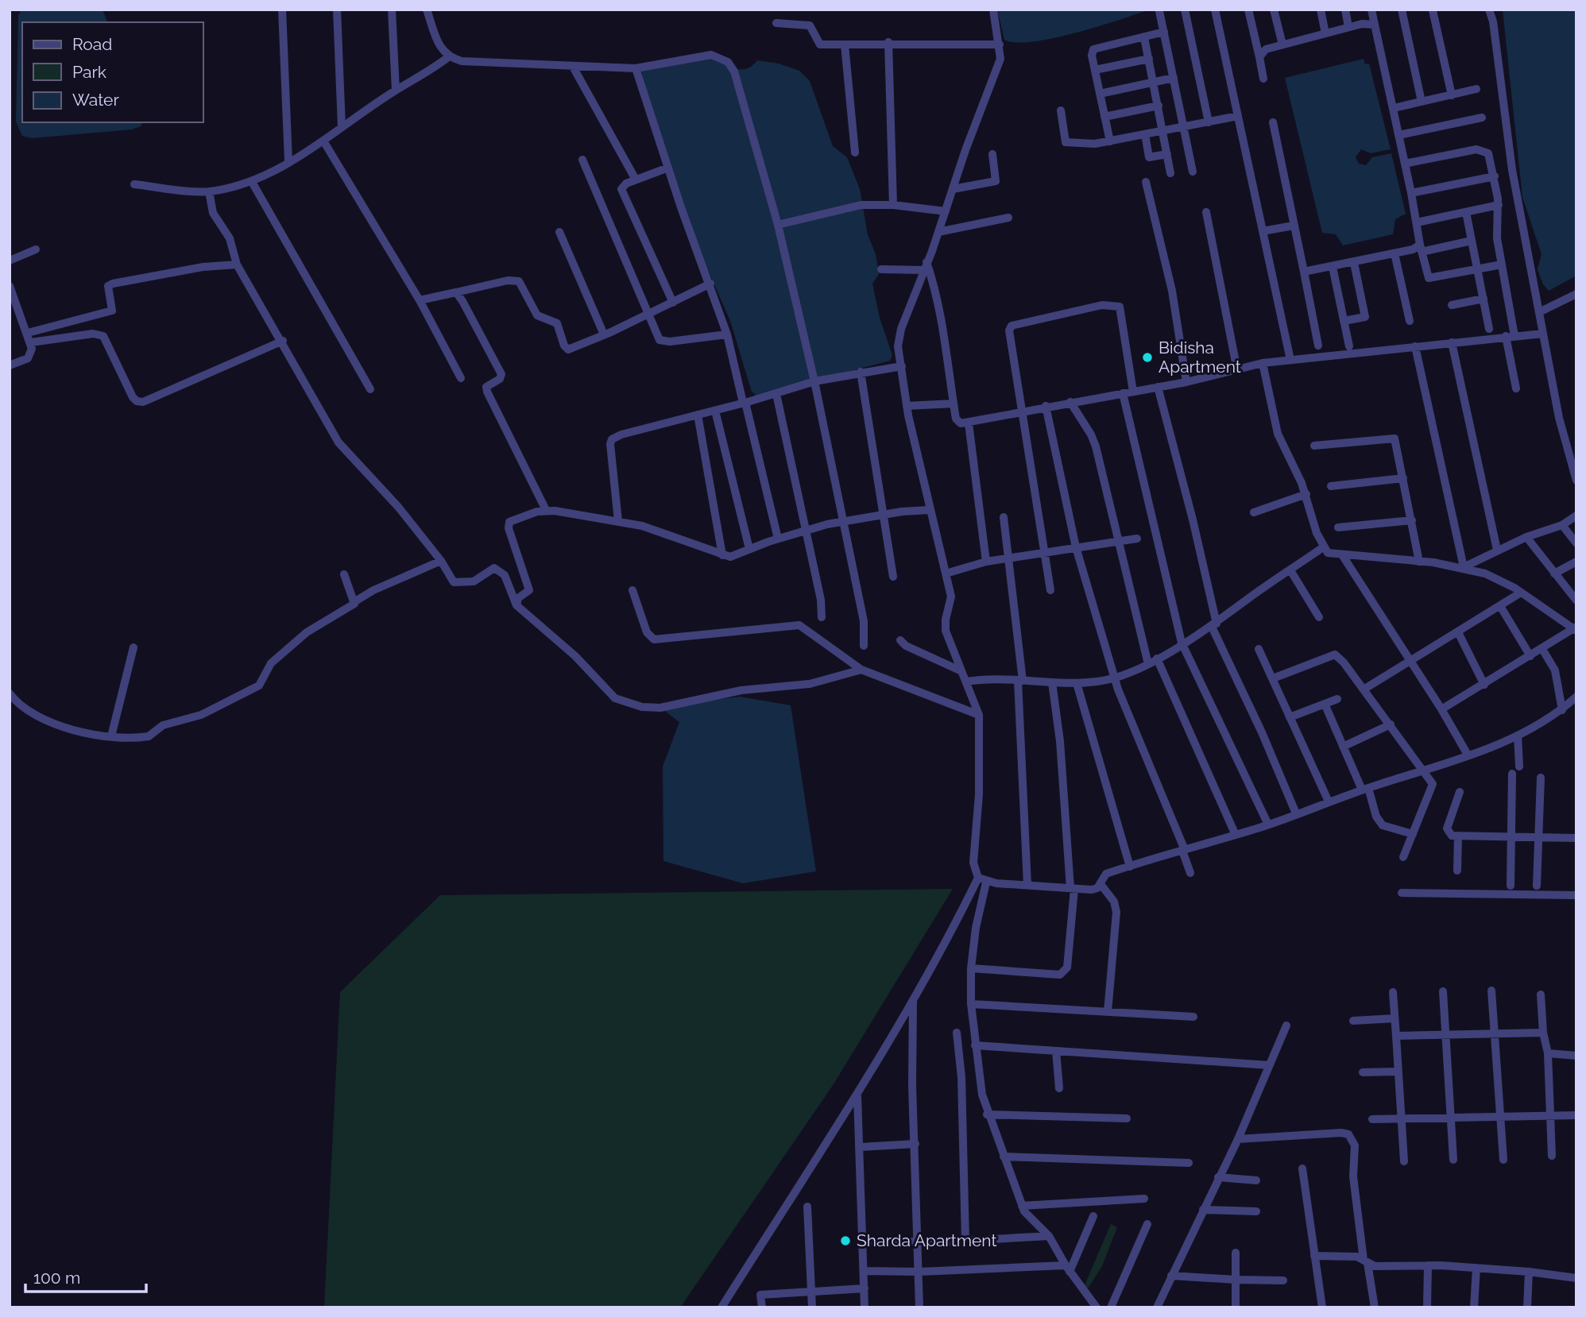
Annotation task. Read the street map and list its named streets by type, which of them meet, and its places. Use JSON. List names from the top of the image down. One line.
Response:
{"places":["Bidisha Apartment","Sharda Apartment"],"legend":["Road","Park","Water"],"scale_bar":"100 m"}
